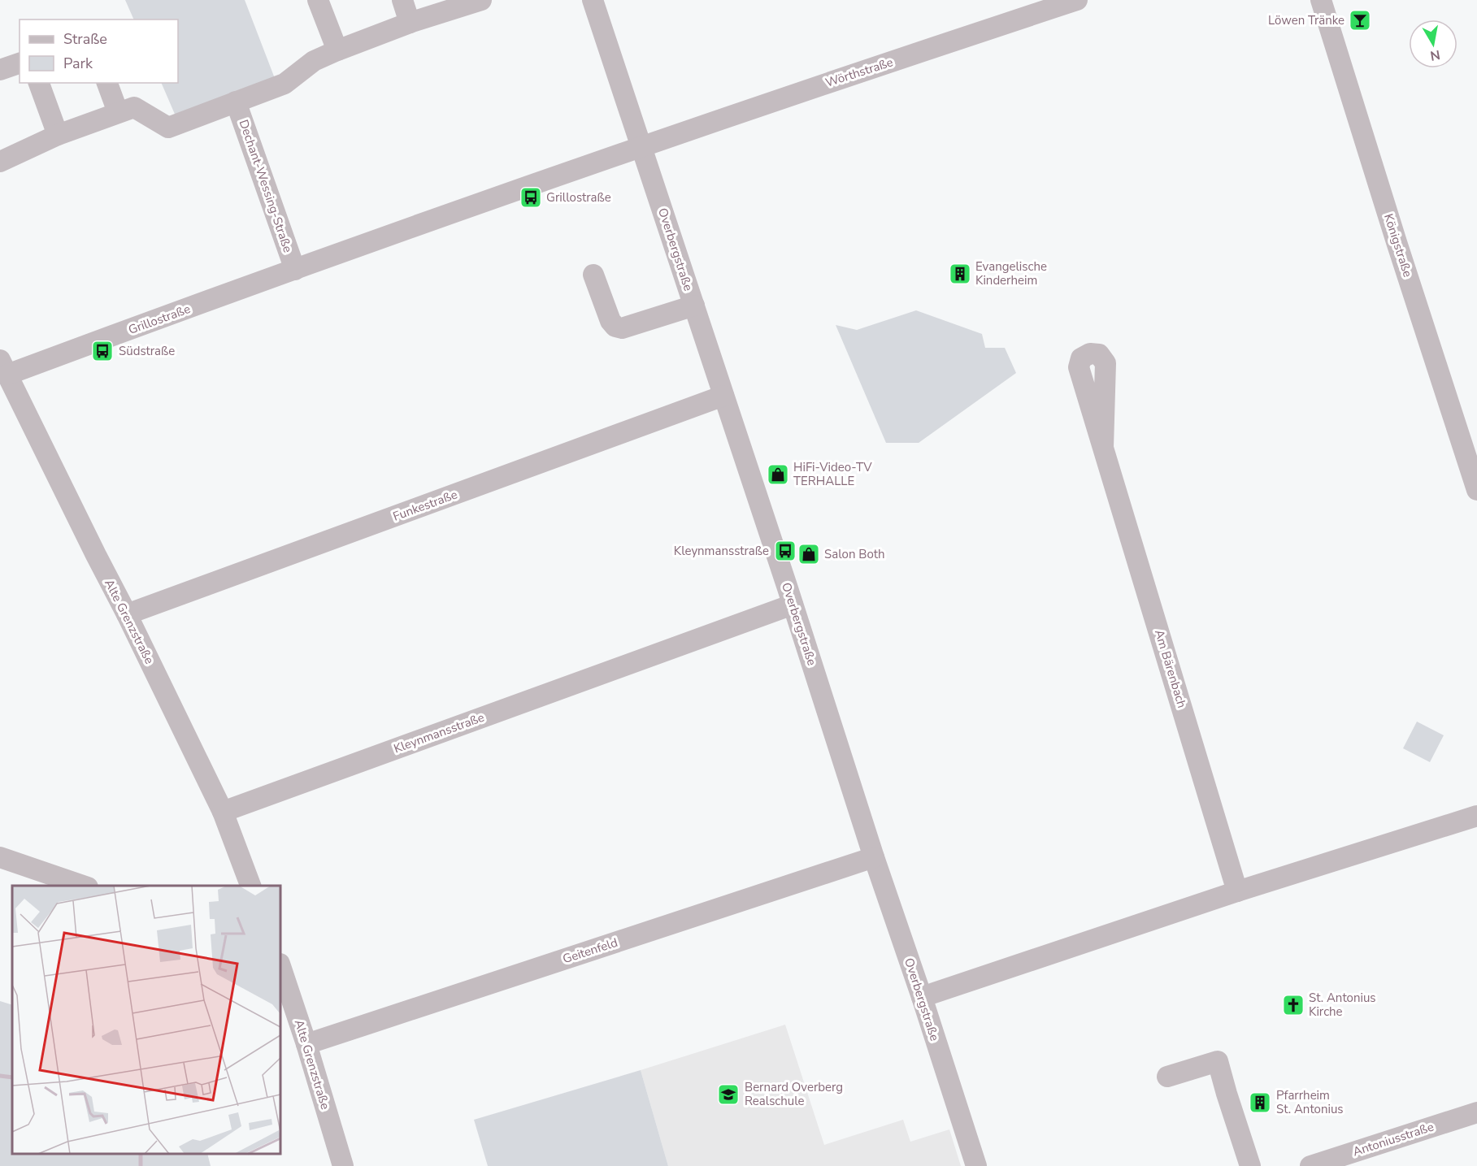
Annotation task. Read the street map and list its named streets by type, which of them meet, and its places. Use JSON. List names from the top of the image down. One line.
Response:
{"streets":{"street":["Wörthstraße","Dechant-Wessing-Straße","Königstraße","Overbergstraße","Grillostraße","Funkestraße","Alte Grenzstraße","Am Bärenbach","Kleynmansstraße","Geitenfeld","Antoniusstraße"]},"crossings":[["Wörthstraße","Overbergstraße"],["Wörthstraße","Grillostraße"],["Dechant-Wessing-Straße","Grillostraße"],["Overbergstraße","Grillostraße"],["Overbergstraße","Funkestraße"],["Overbergstraße","Kleynmansstraße"],["Overbergstraße","Geitenfeld"],["Grillostraße","Alte Grenzstraße"],["Funkestraße","Alte Grenzstraße"],["Alte Grenzstraße","Kleynmansstraße"],["Alte Grenzstraße","Geitenfeld"]],"places":{"bar":["Löwen Tränke"],"bus stop":["Grillostraße","Südstraße","Kleynmansstraße"],"building":["Evangelische Kinderheim","Pfarrheim St. Antonius"],"shop":["HiFi-Video-TV TERHALLE","Salon Both"],"church":["St. Antonius Kirche"],"school or university":["Bernard Overberg Realschule"]},"legend":["Straße","Park"],"north":"bottom"}
